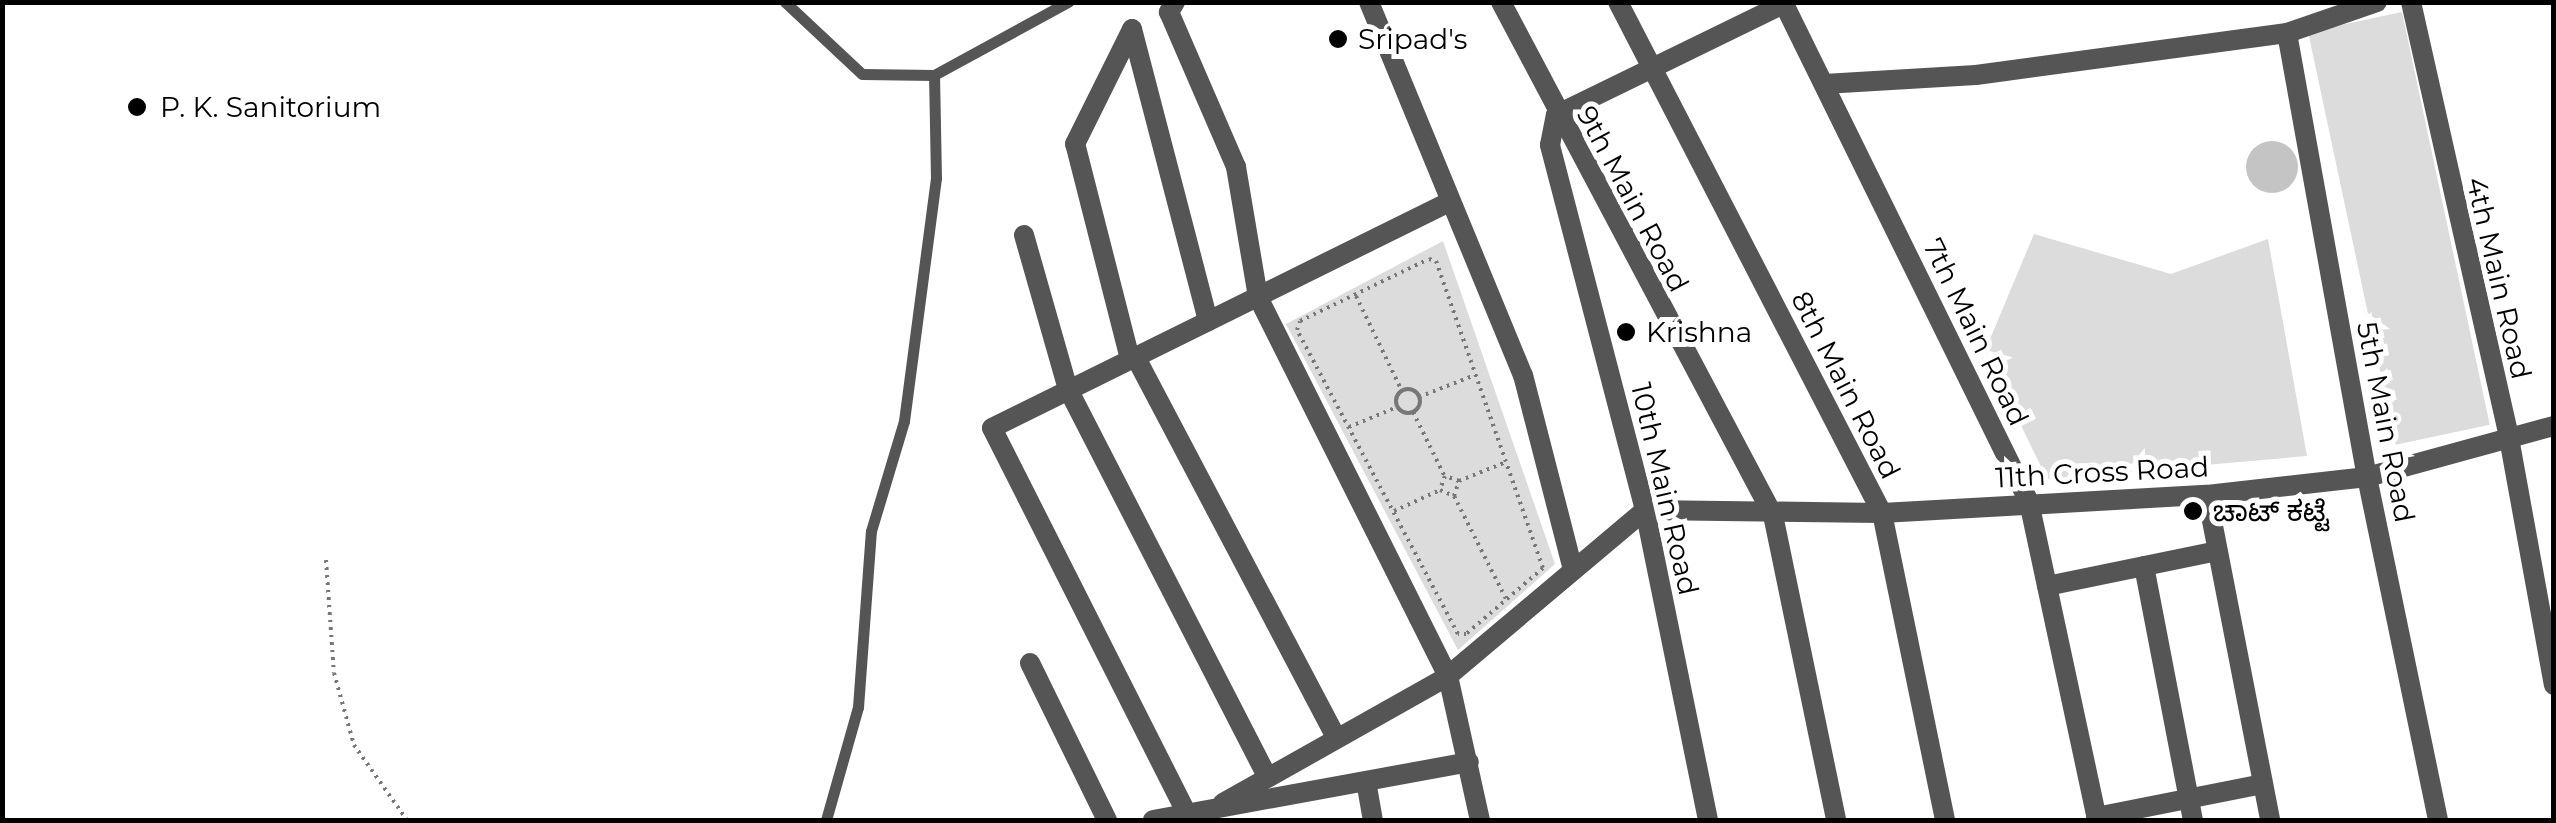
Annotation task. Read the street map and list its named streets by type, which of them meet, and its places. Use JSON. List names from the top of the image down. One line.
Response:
{"streets":{"street":["9th Main Road","4th Main Road","7th Main Road","8th Main Road","5th Main Road","11th Cross Road","10th Main Road"]},"crossings":[["9th Main Road","11th Cross Road"],["9th Main Road","10th Main Road"],["4th Main Road","11th Cross Road"],["7th Main Road","11th Cross Road"],["8th Main Road","11th Cross Road"],["5th Main Road","11th Cross Road"],["11th Cross Road","10th Main Road"]],"places":["Sripad's","P. K. Sanitorium","Krishna","ಚಾಟ್ ಕಟ್ಟೆ"]}
